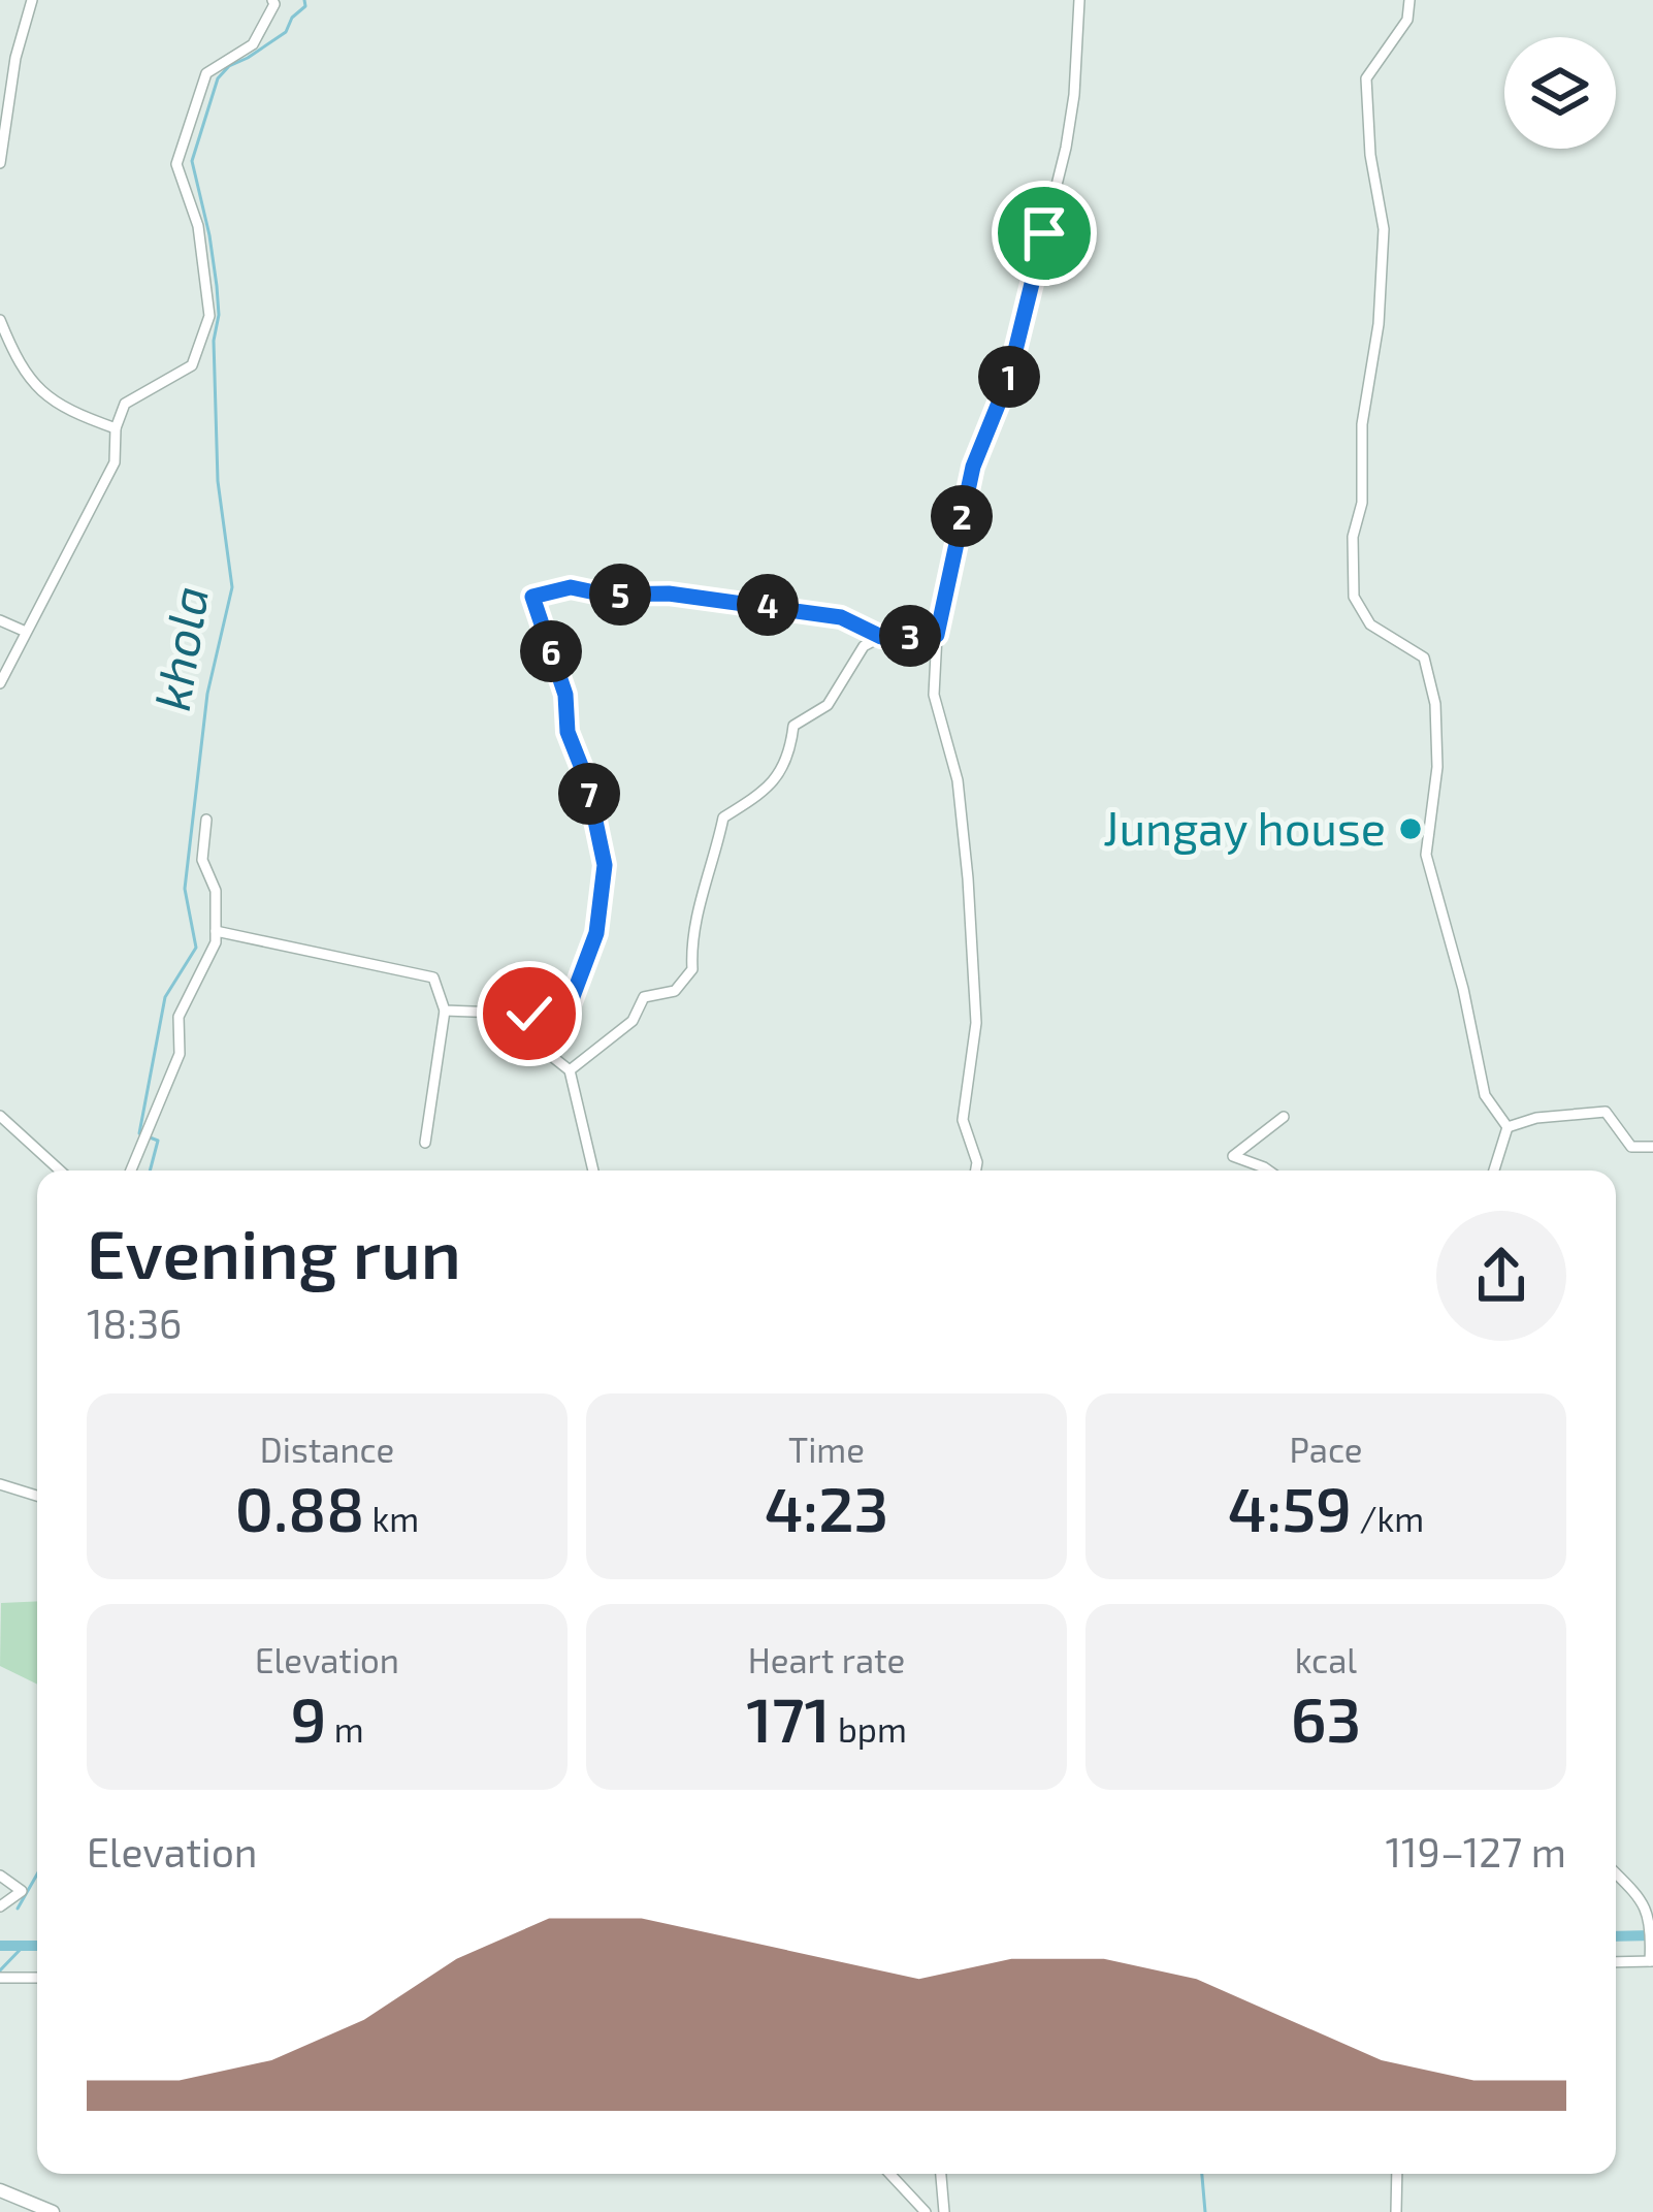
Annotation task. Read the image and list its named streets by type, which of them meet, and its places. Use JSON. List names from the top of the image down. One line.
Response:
{"water":["khola"],"places":["Jungay house"],"page":{"pins":["1","2","5","4","3","6","7"],"heading":["Evening run","18:36"],"stats":[["Distance","0.88 km"],["Time","4:23"],["Pace","4:59 /km"],["Elevation","9 m"],["Heart rate","171 bpm"],["kcal","63"]],"chart":["Elevation","119–127 m"]}}
